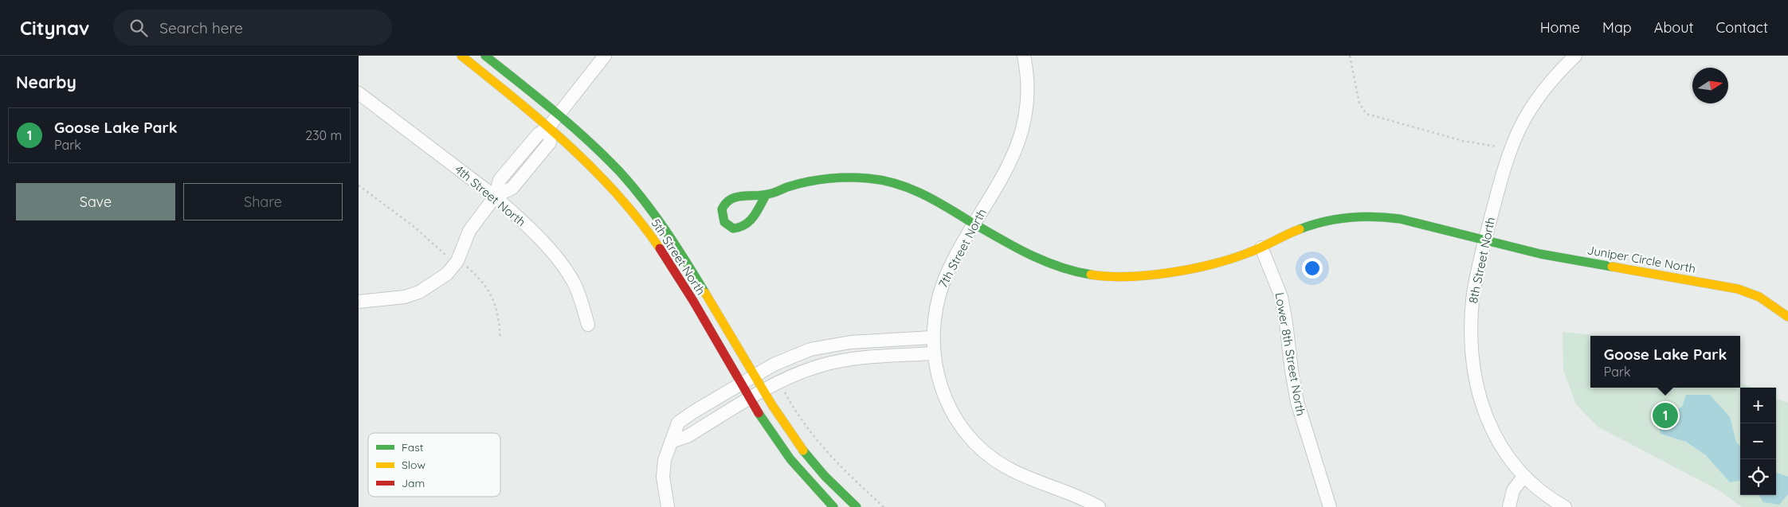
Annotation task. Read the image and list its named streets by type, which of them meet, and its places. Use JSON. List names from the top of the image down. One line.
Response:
{"streets":{"street":["4th Street North","7th Street North","5th Street North","Juniper Circle North","8th Street North","Lower 8th Street North"]},"crossings":[["7th Street North","Juniper Circle North"],["Juniper Circle North","8th Street North"],["Juniper Circle North","Lower 8th Street North"]],"legend":["Fast","Slow","Jam"],"north":"right","page":{"header":"Citynav","search":"Search here","nav":["Home","Map","About","Contact"],"heading":"Nearby","list":[{"mark":"1","name":"Goose Lake Park","note":"Park","value":"230 m"}],"buttons":["Save","Share"],"popup":["Goose Lake Park","Park"],"map_buttons":["+","−"],"pins":"1"}}
